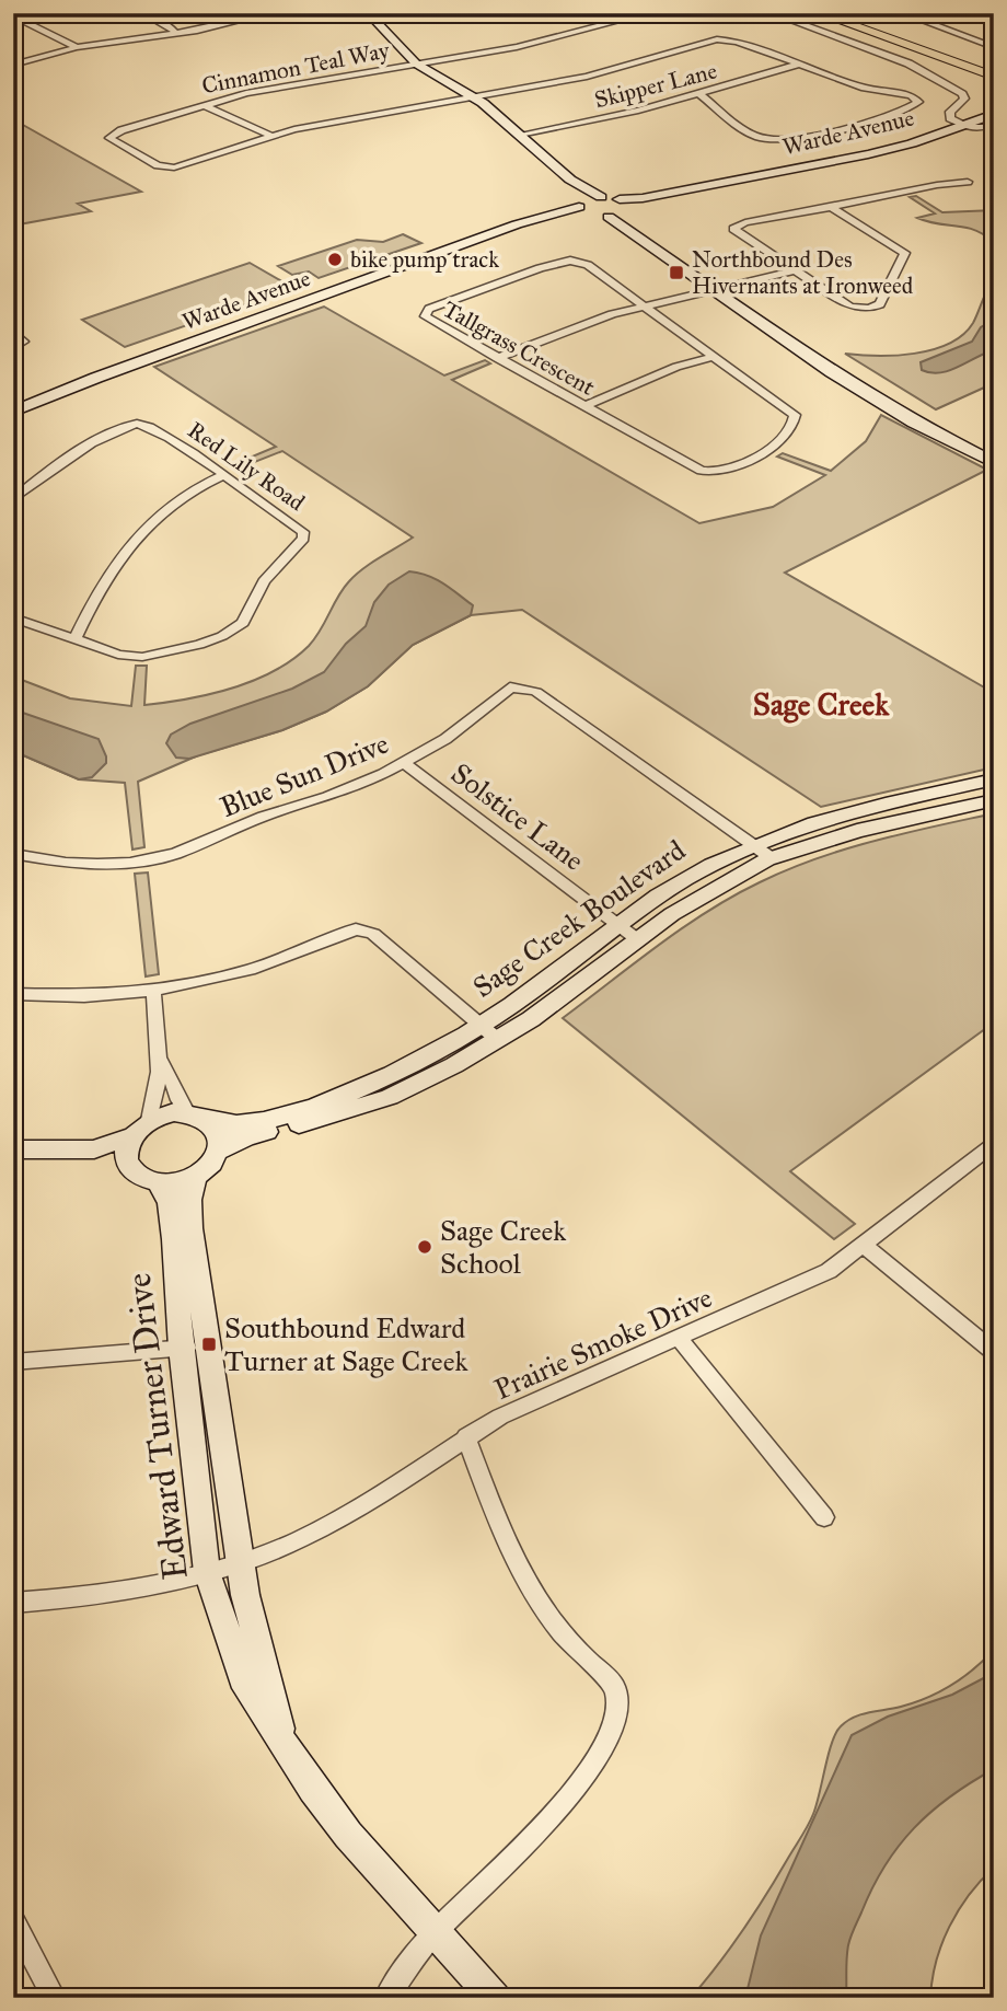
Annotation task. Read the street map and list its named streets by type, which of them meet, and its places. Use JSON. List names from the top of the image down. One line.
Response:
{"streets":{"street":["Cinnamon Teal Way","Skipper Lane","Warde Avenue","Tallgrass Crescent","Red Lily Road","Blue Sun Drive","Solstice Lane","Sage Creek Boulevard","Prairie Smoke Drive","Edward Turner Drive"]},"crossings":[["Cinnamon Teal Way","Skipper Lane"],["Blue Sun Drive","Solstice Lane"],["Blue Sun Drive","Sage Creek Boulevard"],["Solstice Lane","Sage Creek Boulevard"],["Sage Creek Boulevard","Edward Turner Drive"],["Prairie Smoke Drive","Edward Turner Drive"]],"districts":["Sage Creek"],"places":{"other":["bike pump track","Sage Creek School"],"transit":["Northbound Des Hivernants at Ironweed","Southbound Edward Turner at Sage Creek"]}}
